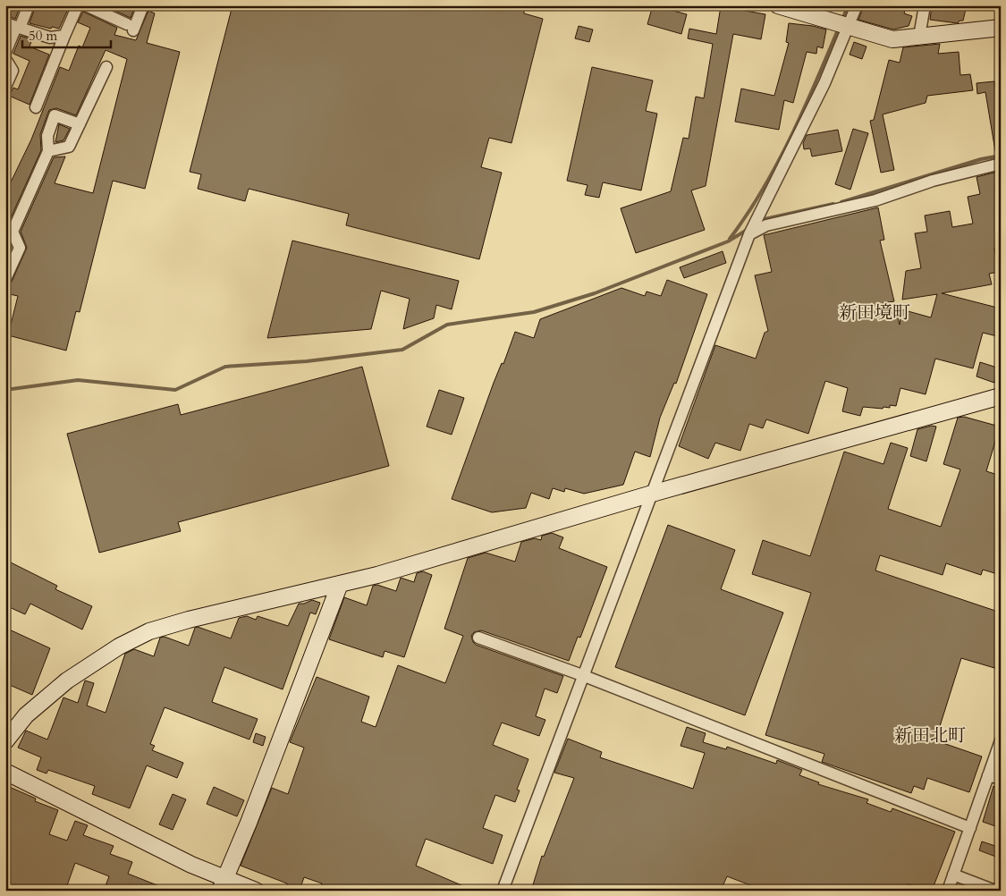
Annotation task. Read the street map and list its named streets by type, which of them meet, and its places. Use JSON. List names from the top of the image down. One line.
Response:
{"districts":["新田境町","新田北町"],"scale_bar":"50 m"}
